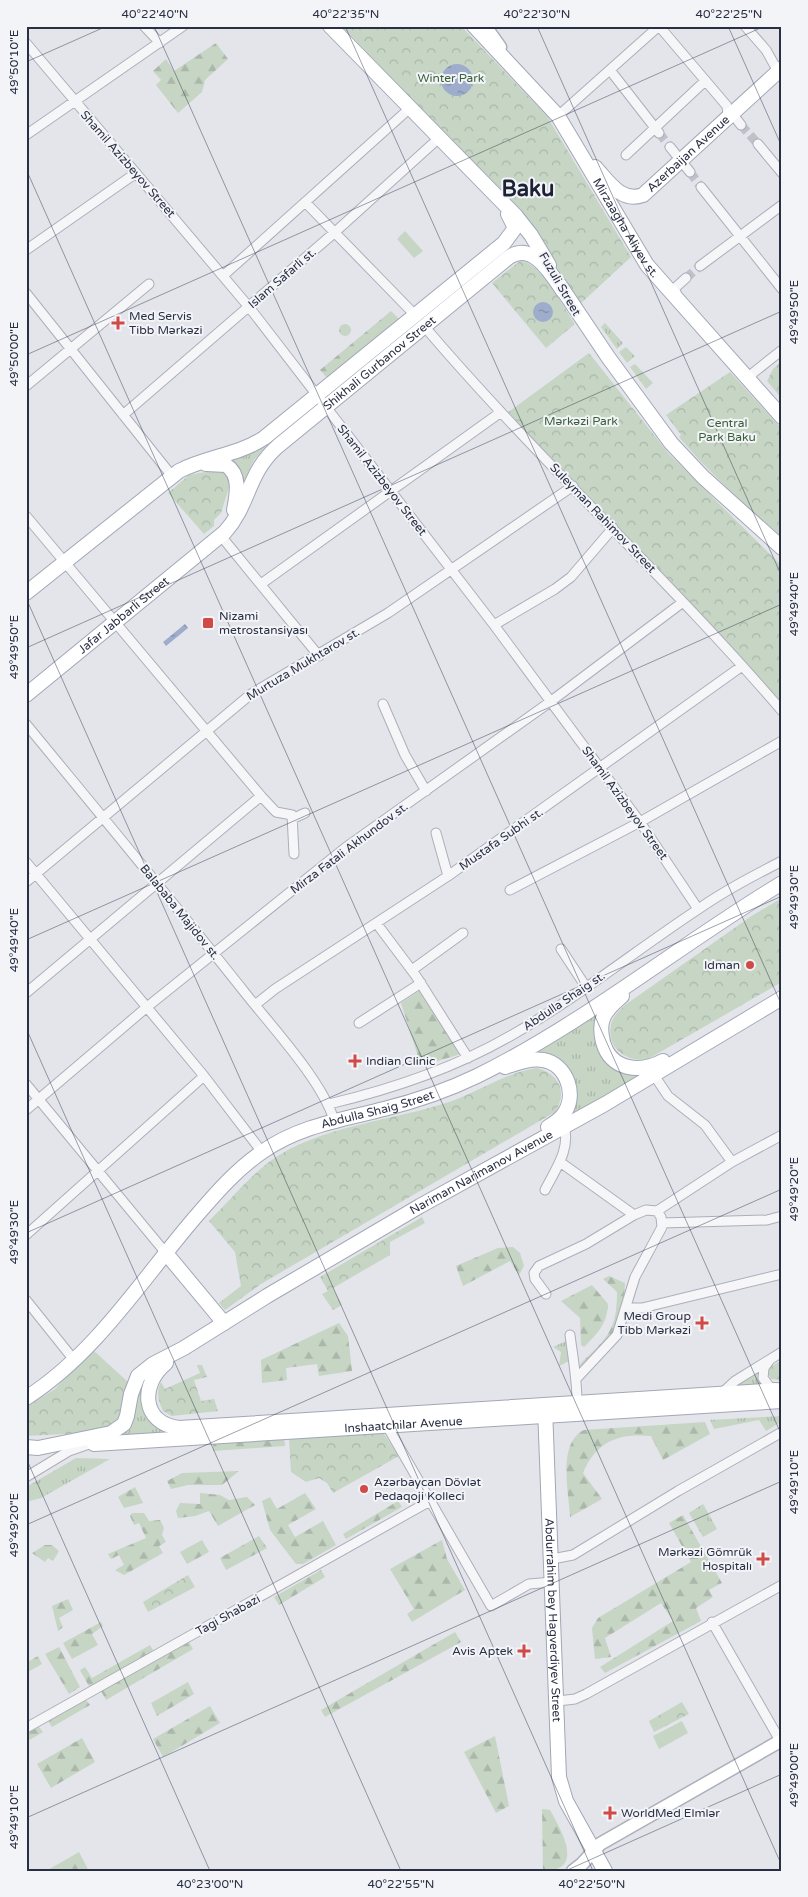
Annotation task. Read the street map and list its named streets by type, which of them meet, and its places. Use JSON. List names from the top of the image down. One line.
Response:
{"streets":{"main road":["Azerbaijan Avenue","Mirzaagha Aliyev st.","Fuzuli Street","Shikhali Gurbanov Street","Jafar Jabbarli Street","Abdulla Shaig Street","Nariman Narimanov Avenue","Inshaatchilar Avenue","Abdurrahim bey Hagverdiyev Street"],"street":["Shamil Azizbeyov Street","Islam Safarli st.","Suleyman Rahimov Street","Murtuza Mukhtarov st.","Mustafa Subhi st.","Mirza Fatali Akhundov st.","Balababa Majidov st.","Abdulla Shaig st.","Tagi Shabazi"]},"crossings":[["Azerbaijan Avenue","Mirzaagha Aliyev st."],["Shamil Azizbeyov Street","Islam Safarli st."],["Shamil Azizbeyov Street","Shikhali Gurbanov Street"],["Shamil Azizbeyov Street","Murtuza Mukhtarov st."],["Shamil Azizbeyov Street","Mustafa Subhi st."],["Shamil Azizbeyov Street","Mirza Fatali Akhundov st."],["Shamil Azizbeyov Street","Abdulla Shaig st."],["Islam Safarli st.","Fuzuli Street"],["Islam Safarli st.","Suleyman Rahimov Street"],["Fuzuli Street","Shikhali Gurbanov Street"],["Shikhali Gurbanov Street","Suleyman Rahimov Street"],["Shikhali Gurbanov Street","Jafar Jabbarli Street"],["Suleyman Rahimov Street","Murtuza Mukhtarov st."],["Suleyman Rahimov Street","Mustafa Subhi st."],["Suleyman Rahimov Street","Mirza Fatali Akhundov st."],["Murtuza Mukhtarov st.","Balababa Majidov st."],["Mustafa Subhi st.","Balababa Majidov st."],["Mirza Fatali Akhundov st.","Balababa Majidov st."],["Balababa Majidov st.","Abdulla Shaig st."],["Balababa Majidov st.","Abdulla Shaig Street"],["Nariman Narimanov Avenue","Inshaatchilar Avenue"],["Inshaatchilar Avenue","Abdurrahim bey Hagverdiyev Street"]],"districts":["Baku"],"parks":["Winter Park","Mərkəzi Park","Central Park Baku"],"places":{"health":["Med Servis Tibb Mərkəzi","Indian Clinic","Medi Group Tibb Mərkəzi","Mərkəzi Gömrük Hospitalı","Avis Aptek","WorldMed Elmlər"],"transit":["Nizami metrostansiyası"],"other":["Idman","Azərbaycan Dövlət Pedaqoji Kolleci"]},"coordinates":["40°22'40\"N","40°22'35\"N","40°22'30\"N","40°22'25\"N","49°50'10\"E","49°49'50\"E","49°50'00\"E","49°49'40\"E","49°49'30\"E","49°49'20\"E","49°49'10\"E","49°49'00\"E","40°23'00\"N","40°22'55\"N","40°22'50\"N"]}
